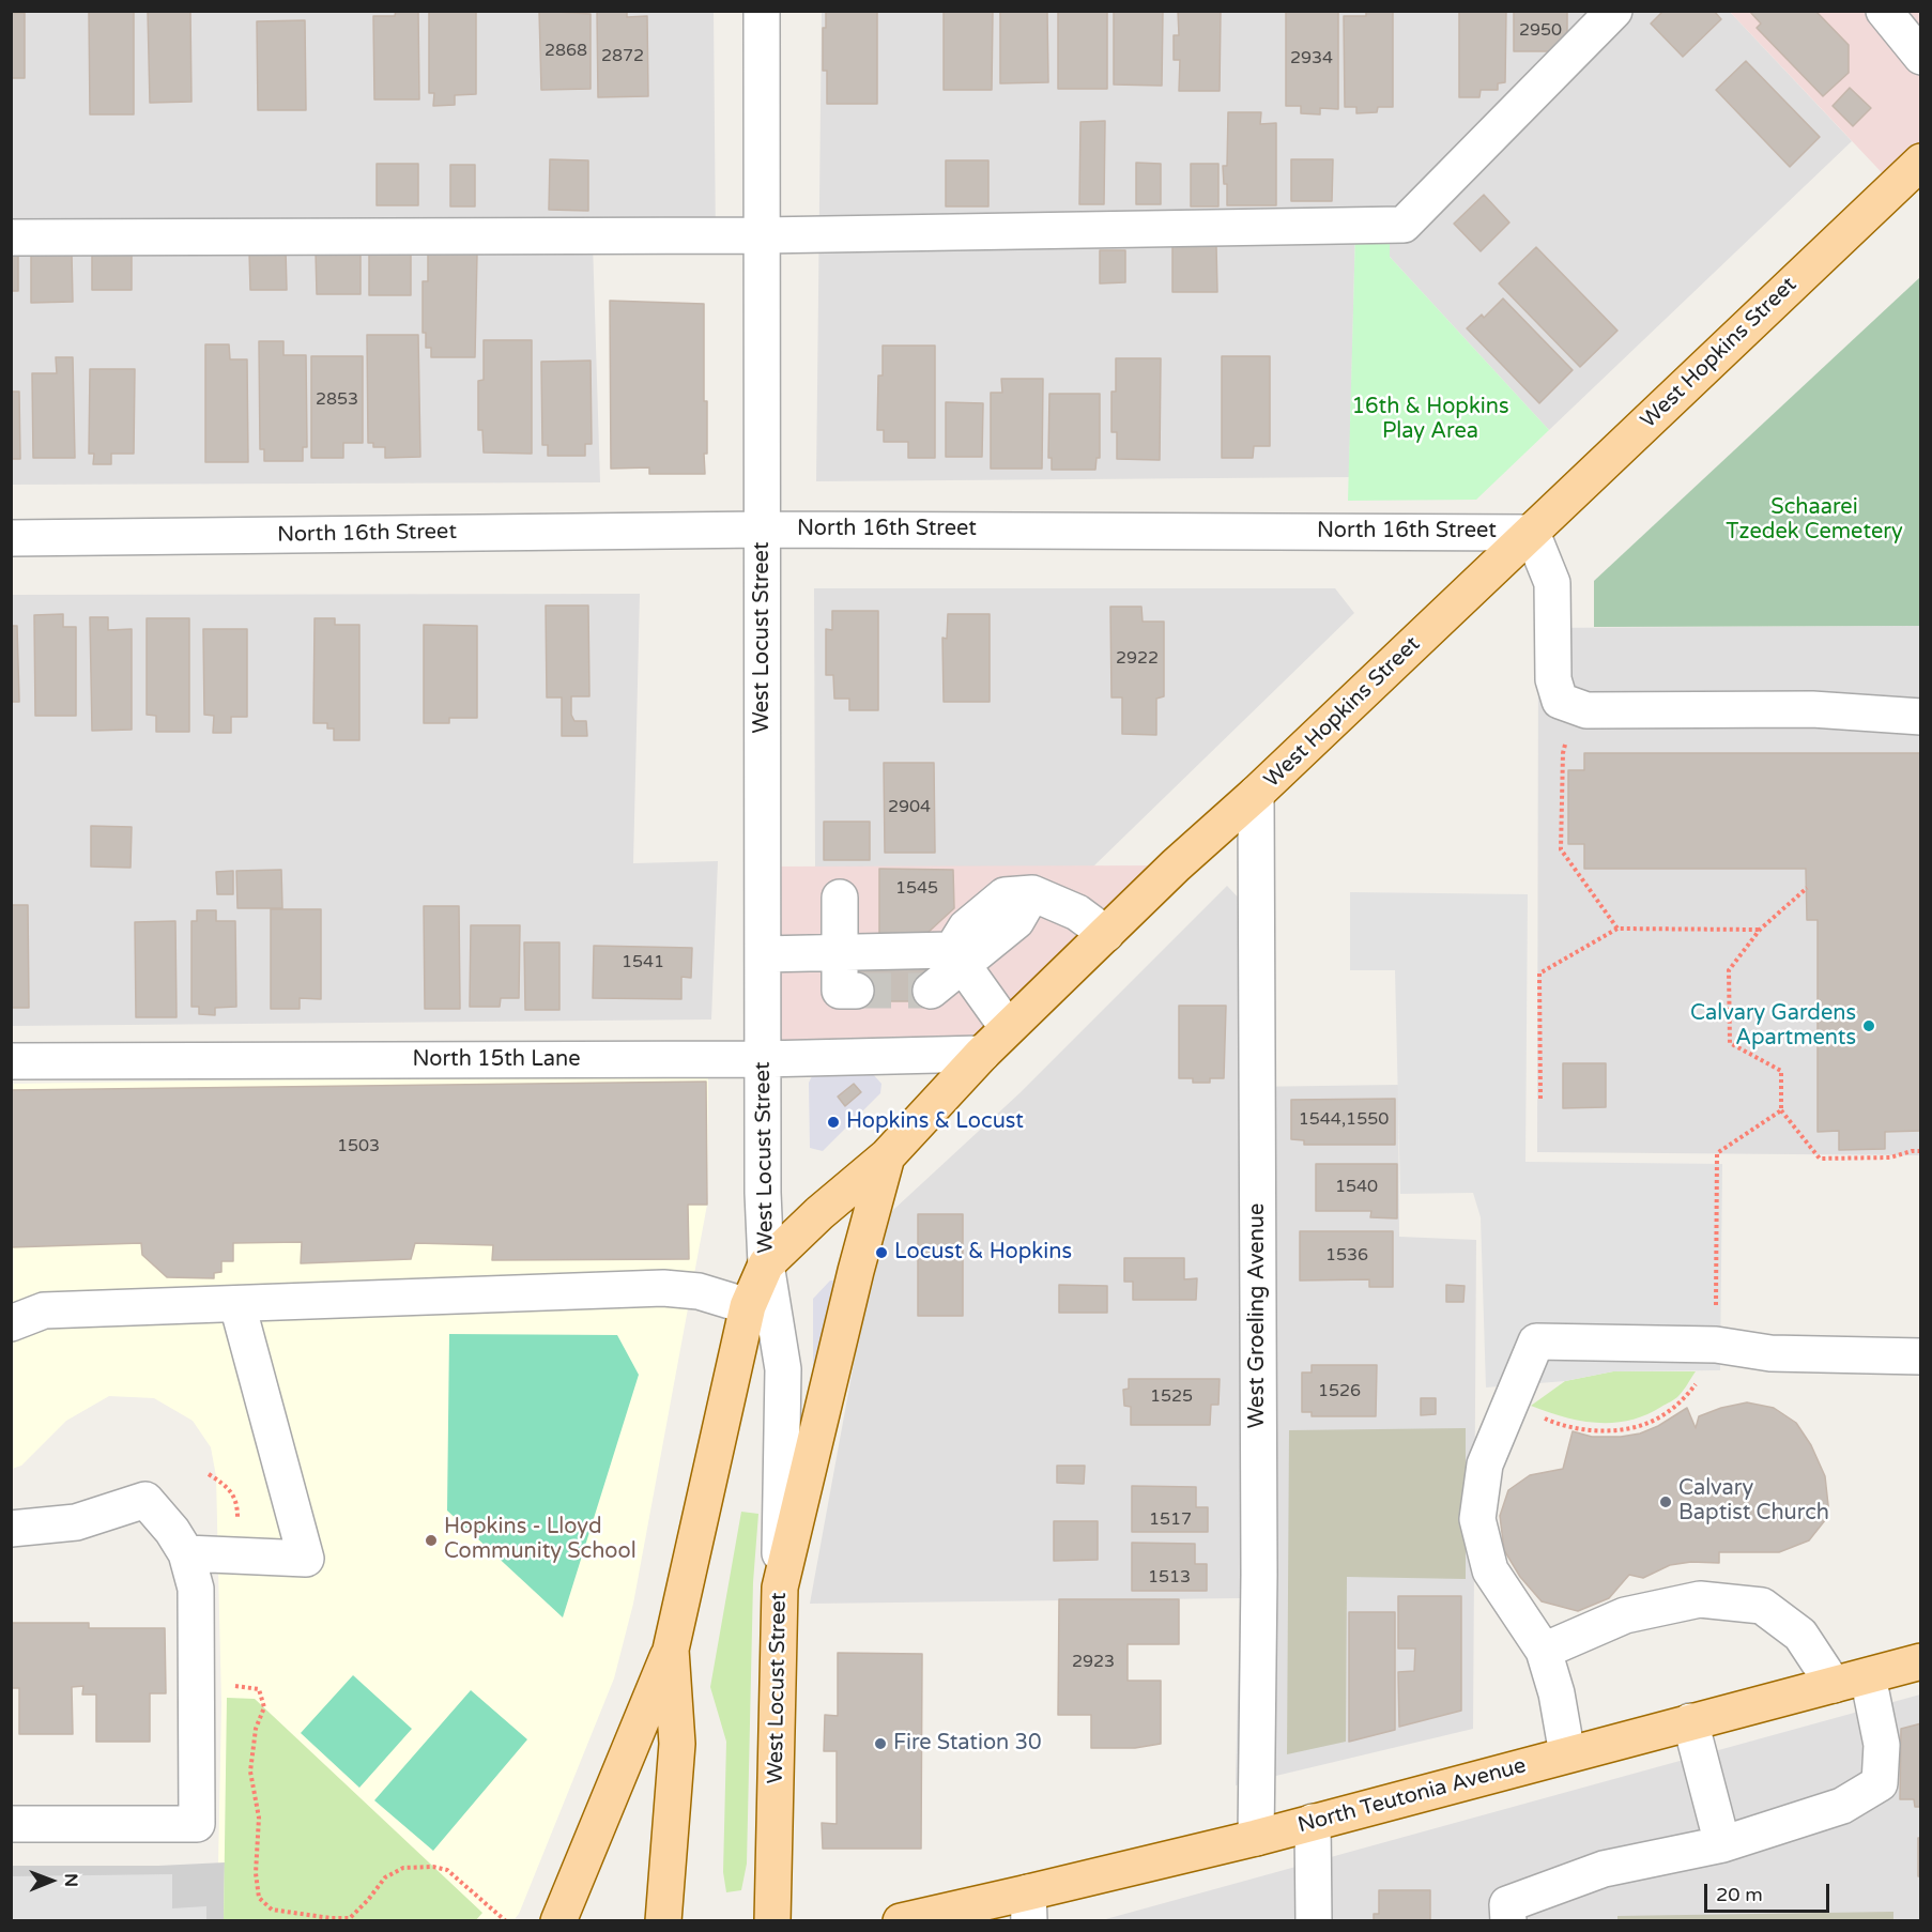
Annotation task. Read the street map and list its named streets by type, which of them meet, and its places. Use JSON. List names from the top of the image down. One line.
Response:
{"streets":{"main road":["West Hopkins Street","West Locust Street","North Teutonia Avenue"],"street":["North 16th Street","North 15th Lane","West Groeling Avenue"]},"crossings":[["West Hopkins Street","North 16th Street"],["West Hopkins Street","West Locust Street"],["West Hopkins Street","North 15th Lane"],["West Hopkins Street","West Groeling Avenue"],["North 16th Street","West Locust Street"],["West Locust Street","North 15th Lane"],["West Groeling Avenue","North Teutonia Avenue"]],"parks":["16th & Hopkins Play Area","Schaarei Tzedek Cemetery"],"places":["Calvary Gardens Apartments","Hopkins & Locust","Locust & Hopkins","Calvary Baptist Church","Hopkins - Lloyd Community School","Fire Station 30"],"house_numbers":["2950","2868","2872","2934","2853","2922","2904","1545","1541","1544,1550","1503","1540","1536","1526","1525","1517","1513","2923"],"scale_bar":"20 m","north":"right"}
